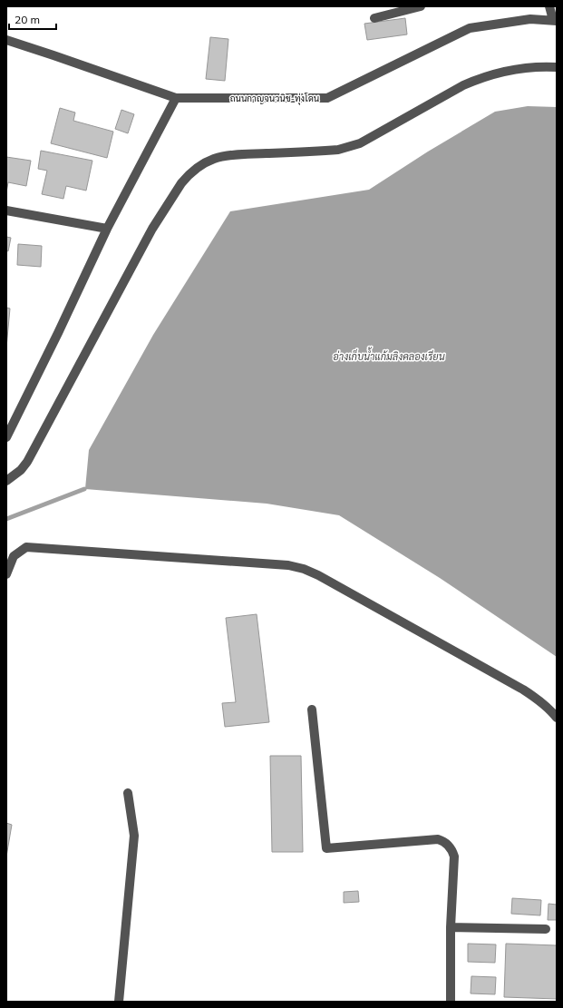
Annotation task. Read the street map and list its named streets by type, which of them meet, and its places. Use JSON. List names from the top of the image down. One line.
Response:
{"streets":{"street":["ถนนกาญจนวนิช-ทุ่งโดน"]},"water":["อ่างเก็บน้ำแก้มลิงคลองเรียน"],"scale_bar":"20 m"}
